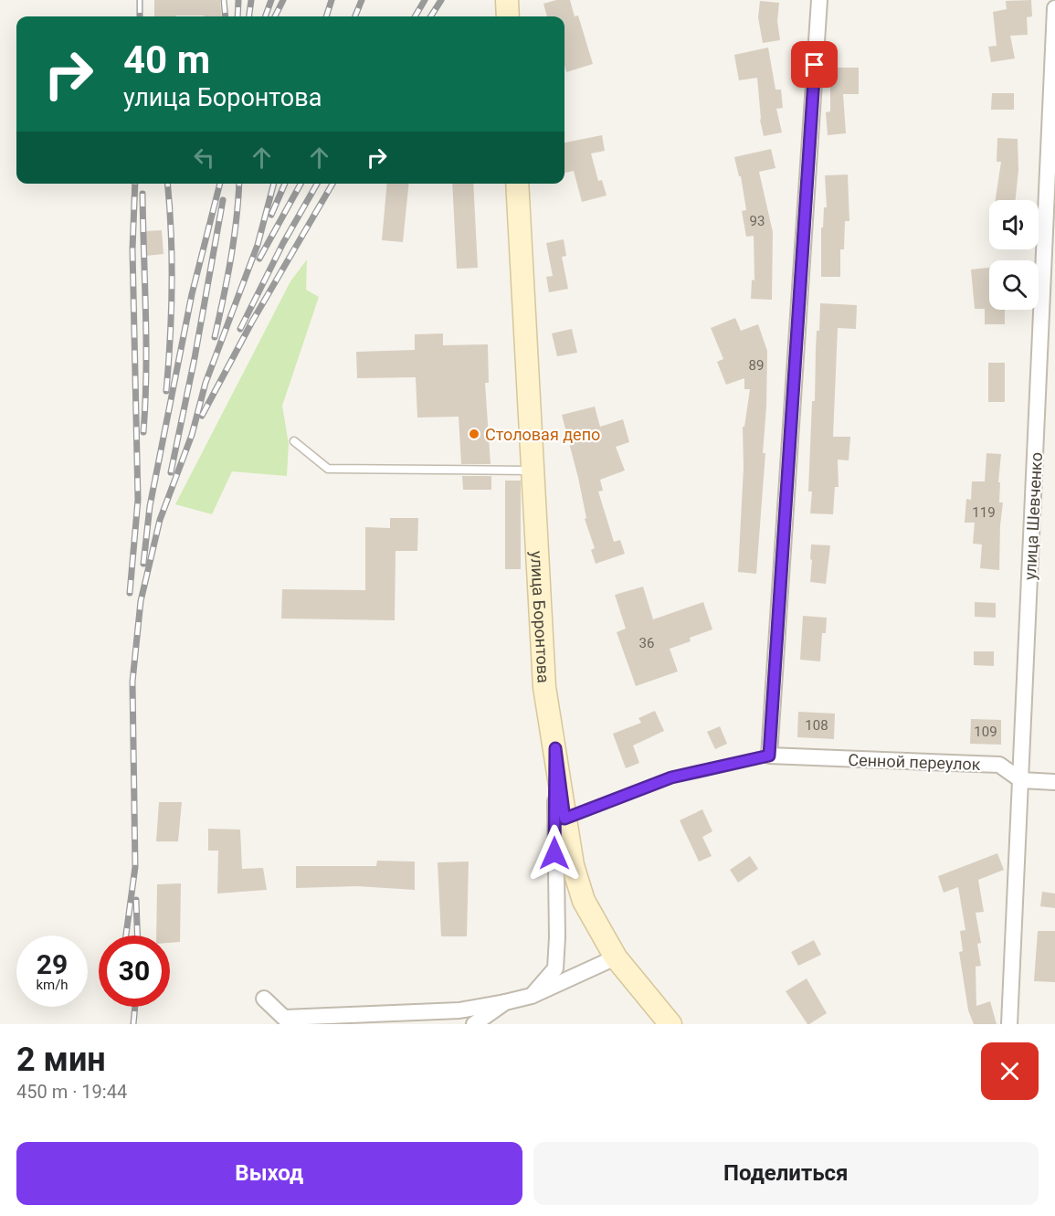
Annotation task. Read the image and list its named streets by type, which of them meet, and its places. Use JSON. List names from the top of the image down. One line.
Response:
{"streets":{"street":["улица Шевченко","улица Боронтова","Сенной переулок"]},"crossings":[["улица Шевченко","Сенной переулок"]],"places":["Столовая депо"],"house_numbers":["93","89","119","36","108","109"],"page":{"turn":["40 m","улица Боронтова"],"speed":"29 km/h","limit":"30","heading":["2 мин","450 m · 19:44"],"buttons":["Выход","Поделиться"]}}
